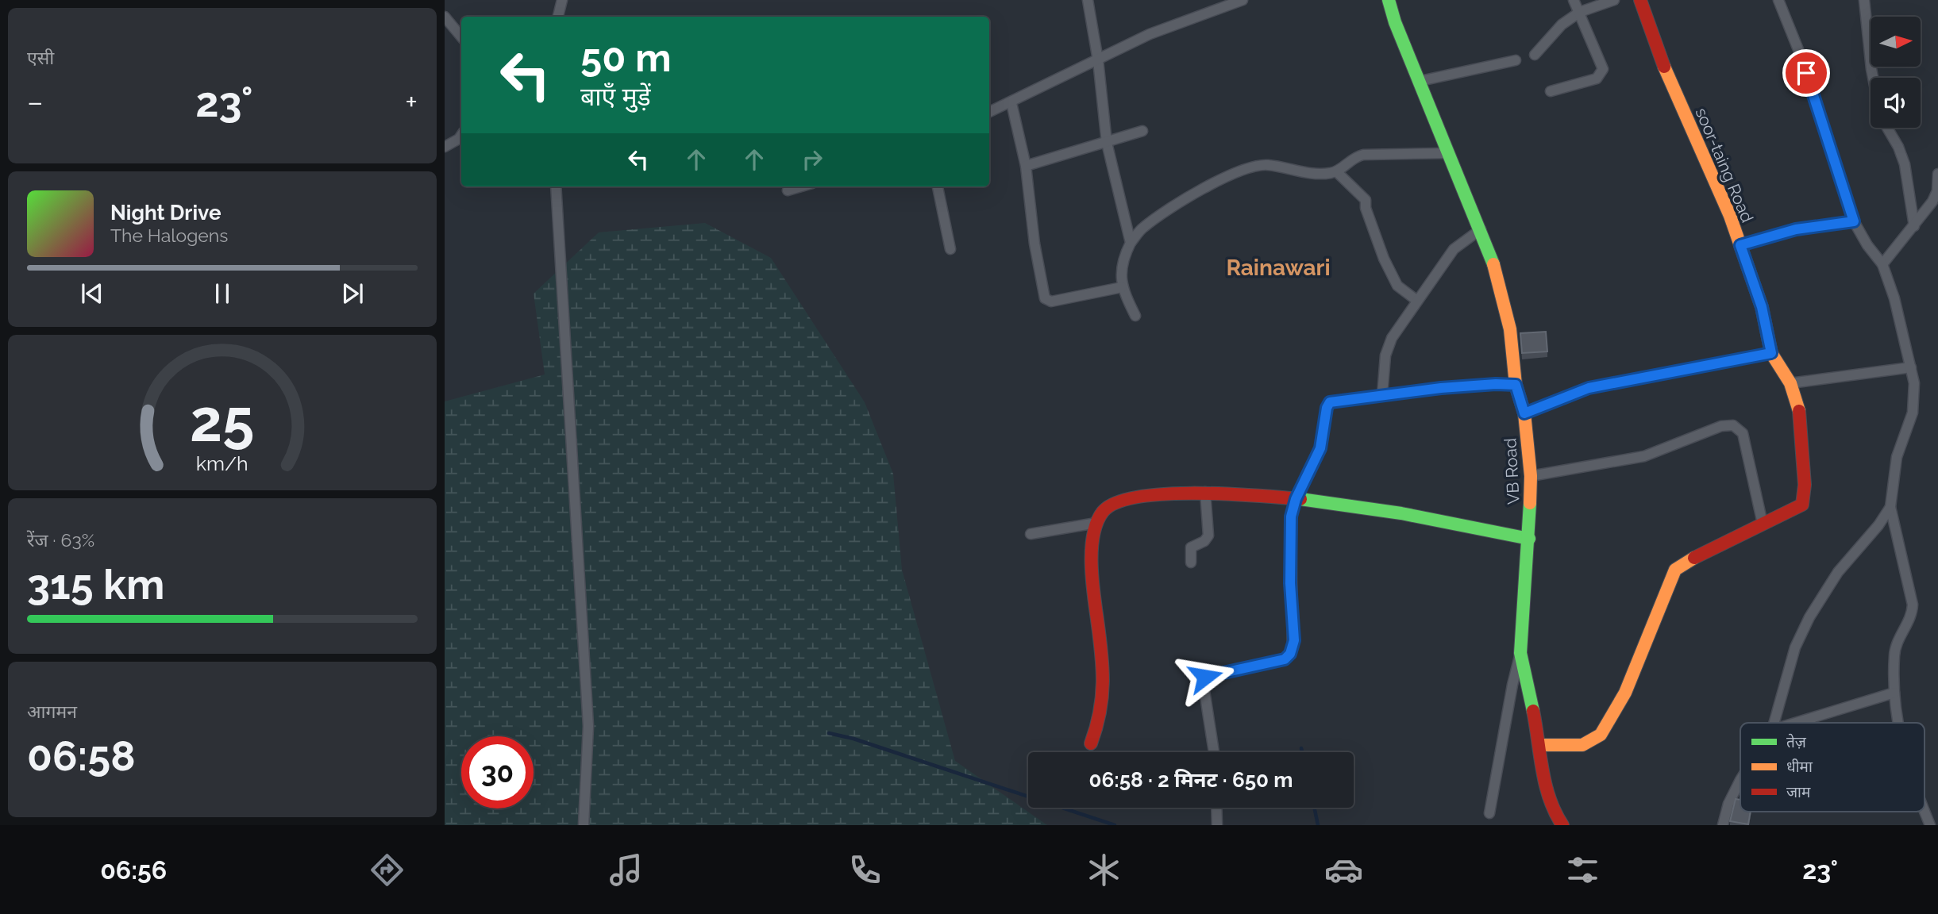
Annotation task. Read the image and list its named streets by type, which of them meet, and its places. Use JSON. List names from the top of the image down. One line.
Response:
{"streets":{"street":["soor-taing Road","VB Road"]},"districts":["Rainawari"],"legend":["तेज़","धीमा","जाम"],"north":"right","page":{"tile":["एसी",["रेंज · 63%","315 km"],["आगमन","06:58"]],"turn":["50 m","बाएँ मुड़ें"],"heat":["−","23°","+"],"song":["Night Drive","The Halogens"],"limit":"30","trip":"06:58 · 2 मिनट · 650 m","tabs":["06:56","23°"],"gauge":["25","km/h"]}}
